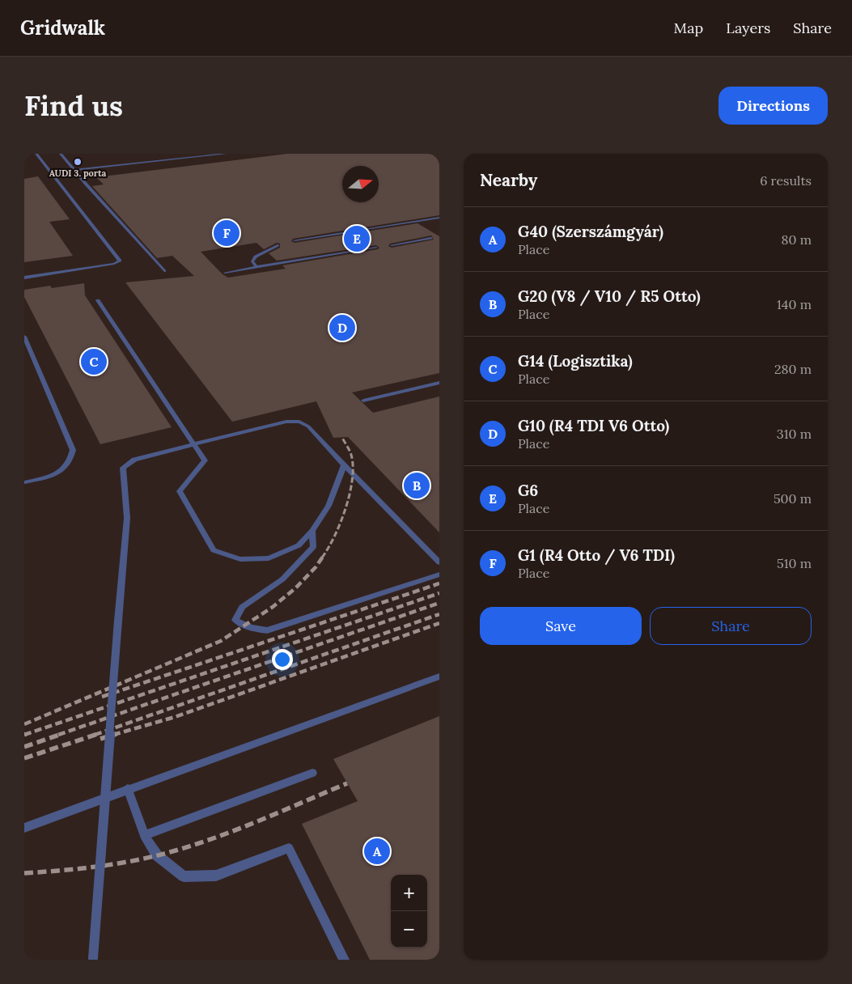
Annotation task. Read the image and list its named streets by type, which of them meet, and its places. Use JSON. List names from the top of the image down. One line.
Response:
{"places":["AUDI 3. porta"],"north":"right","page":{"header":"Gridwalk","nav":["Map","Layers","Share"],"buttons":["Directions",["Save","Share"]],"title":"Find us","heading":["Nearby","6 results"],"list":[{"mark":"A","name":"G40 (Szerszámgyár)","note":"Place","value":"80 m"},{"mark":"B","name":"G20 (V8 / V10 / R5 Otto)","note":"Place","value":"140 m"},{"mark":"C","name":"G14 (Logisztika)","note":"Place","value":"280 m"},{"mark":"D","name":"G10 (R4 TDI V6 Otto)","note":"Place","value":"310 m"},{"mark":"E","name":"G6","note":"Place","value":"500 m"},{"mark":"F","name":"G1 (R4 Otto / V6 TDI)","note":"Place","value":"510 m"}],"pins":["F","E","D","C","B","A"],"map_buttons":["+","−"]}}
